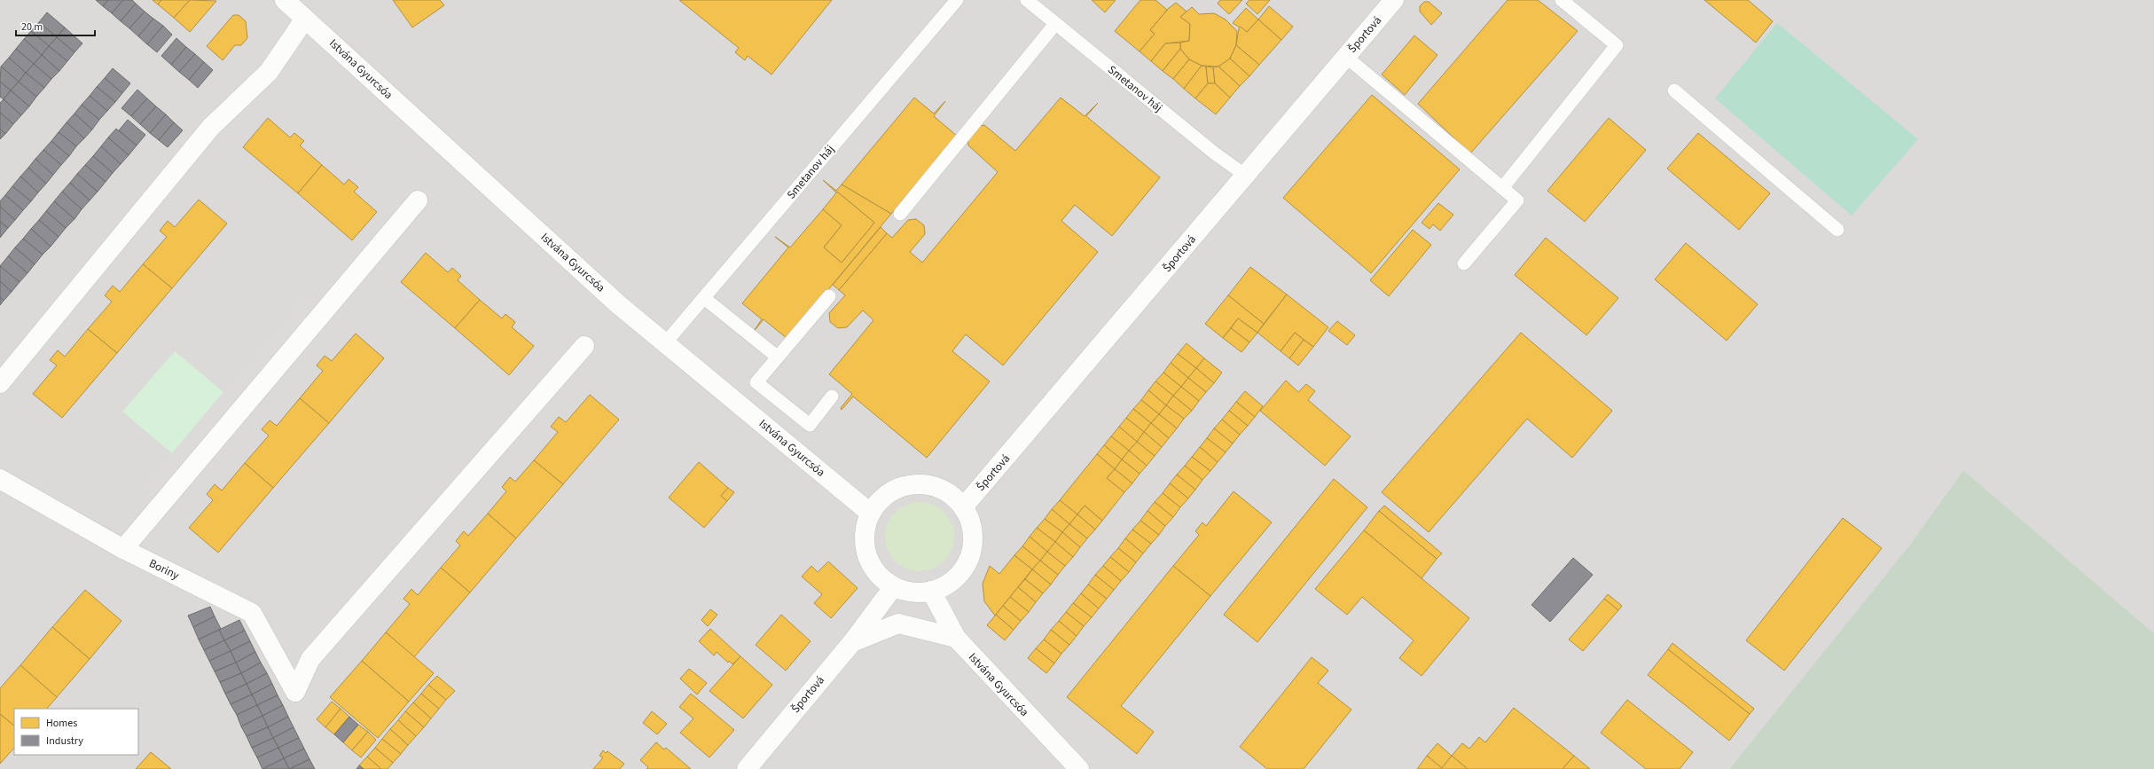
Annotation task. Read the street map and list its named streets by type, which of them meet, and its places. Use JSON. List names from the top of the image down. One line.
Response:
{"streets":{"street":["Športová","Istvána Gyurcsóa","Boriny"],"lane":["Smetanov háj"]},"crossings":[["Športová","Istvána Gyurcsóa"],["Športová","Smetanov háj"],["Istvána Gyurcsóa","Smetanov háj"]],"legend":["Homes","Industry"],"scale_bar":"20 m"}
